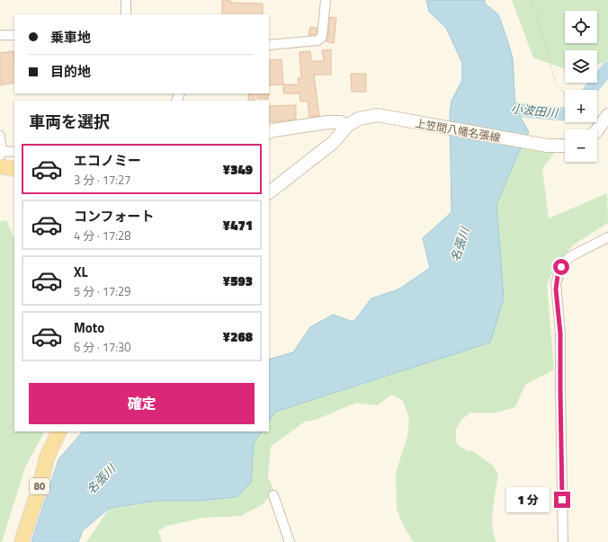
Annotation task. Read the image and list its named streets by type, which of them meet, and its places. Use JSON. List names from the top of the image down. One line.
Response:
{"streets":{"main road":["上笠間八幡名張線","80"]},"water":["小波田川","名張川"],"page":{"map_buttons":["+","−"],"banner":["乗車地","目的地"],"heading":"車両を選択","list":[{"name":"エコノミー","note":"3 分 · 17:27","value":"¥349"},{"name":"コンフォート","note":"4 分 · 17:28","value":"¥471"},{"name":"XL","note":"5 分 · 17:29","value":"¥593"},{"name":"Moto","note":"6 分 · 17:30","value":"¥268"}],"buttons":"確定","bubble":"1 分"}}
